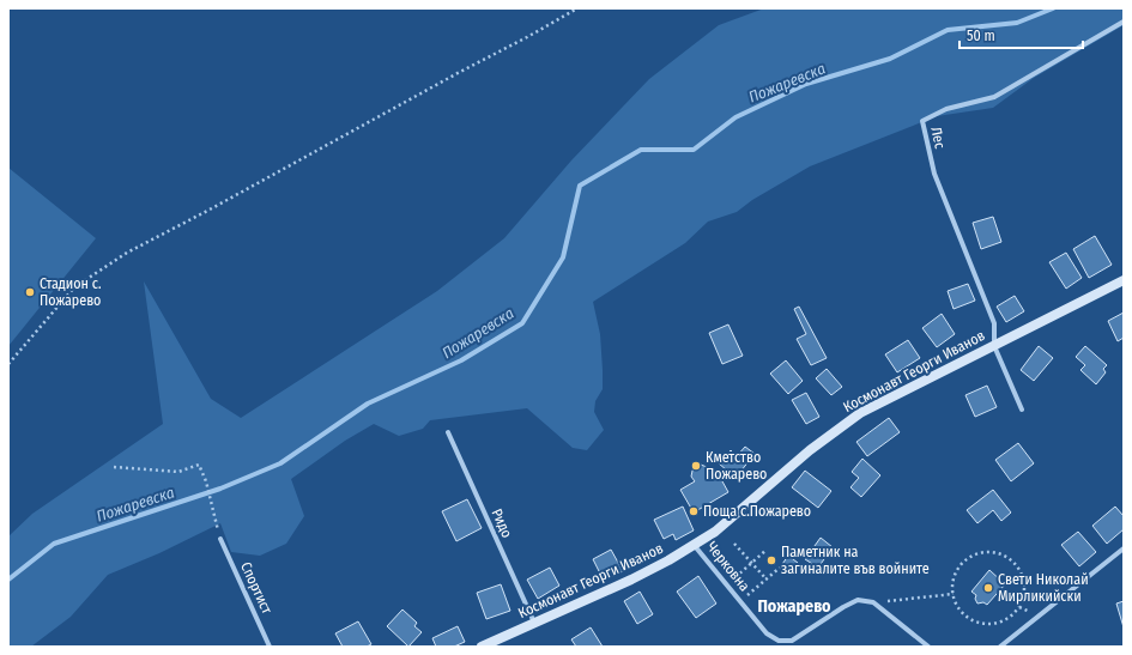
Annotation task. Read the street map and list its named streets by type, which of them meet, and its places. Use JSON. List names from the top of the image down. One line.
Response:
{"streets":{"street":["Лес","Космонавт Георги Иванов","Ридо","Черковна","Спортист"]},"crossings":[["Лес","Космонавт Георги Иванов"],["Космонавт Георги Иванов","Ридо"],["Космонавт Георги Иванов","Черковна"]],"districts":["Пожарево"],"water":["Пожаревска"],"places":["Стадион с. Пожарево","Кметство Пожарево","Поща с.Пожарево","Паметник на загиналите във войните","Свети Николай Мирликийски"],"scale_bar":"50 m"}
